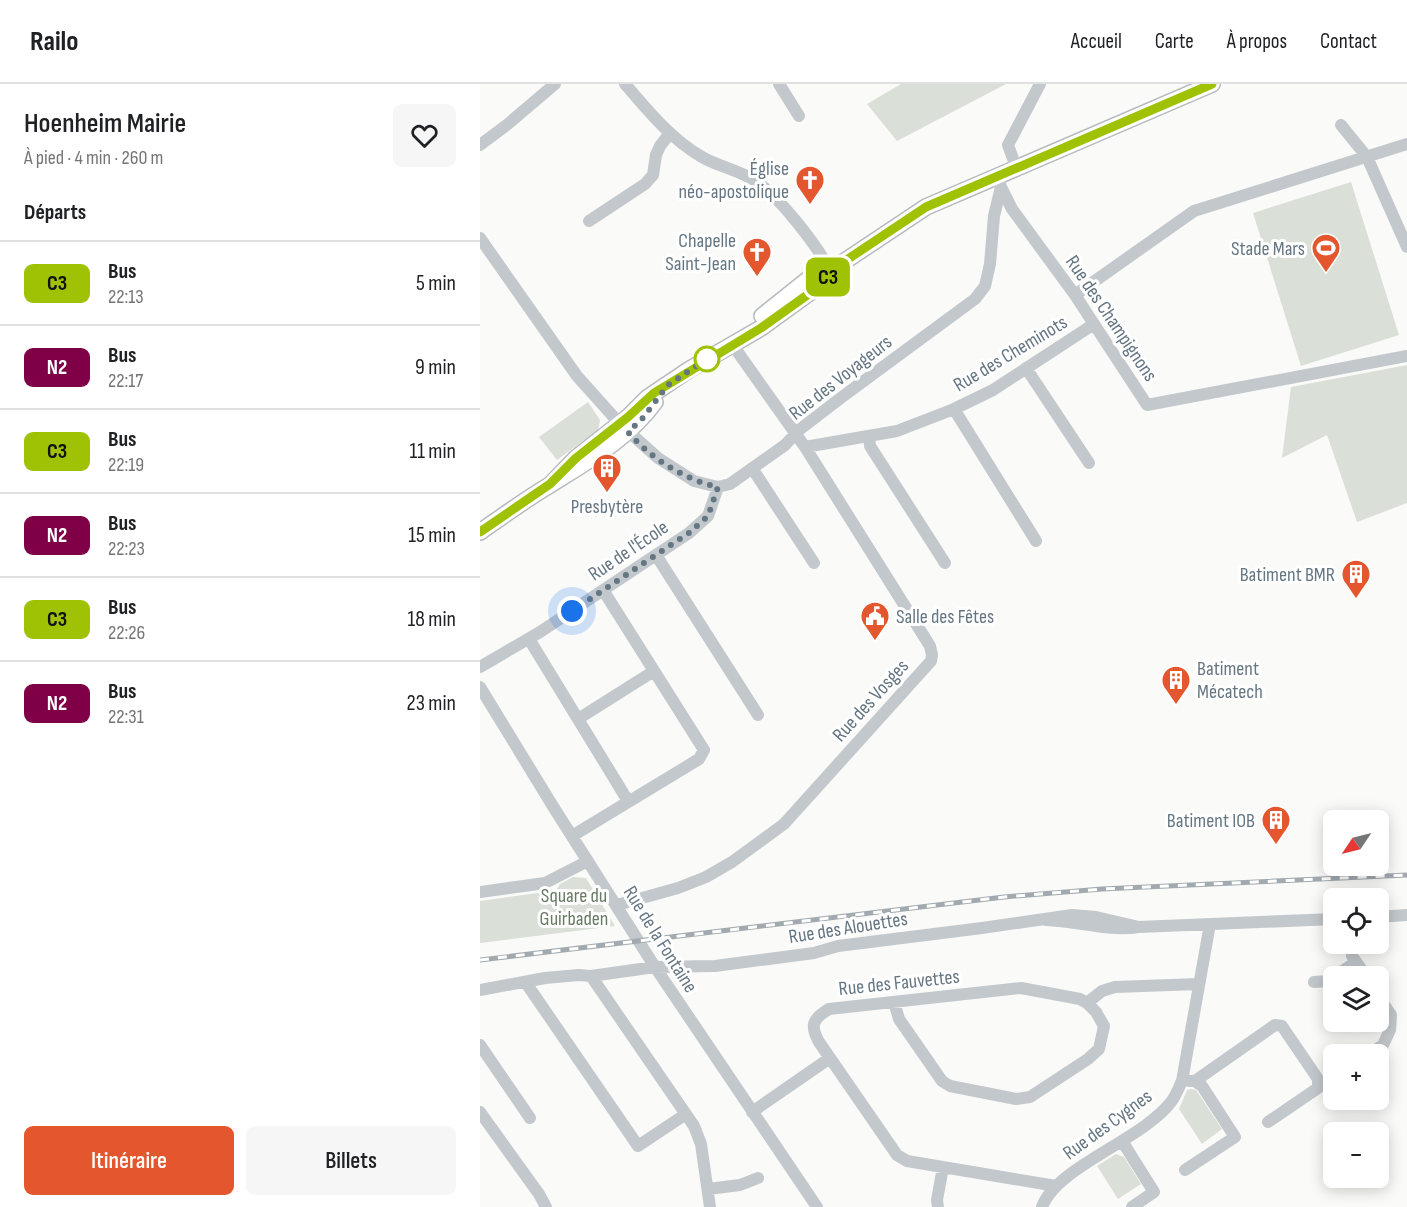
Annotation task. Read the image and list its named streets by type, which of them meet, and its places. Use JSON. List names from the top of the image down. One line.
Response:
{"streets":{"street":["Rue des Champignons","Rue des Cheminots","Rue des Voyageurs","Rue de l'École","Rue des Vosges","Rue des Alouettes","Rue de la Fontaine","Rue des Fauvettes","Rue des Cygnes"]},"crossings":[["Rue des Champignons","Rue des Cheminots"],["Rue des Champignons","Rue des Voyageurs"],["Rue des Cheminots","Rue des Vosges"],["Rue des Voyageurs","Rue de l'École"],["Rue des Voyageurs","Rue des Vosges"],["Rue des Vosges","Rue de la Fontaine"],["Rue des Alouettes","Rue de la Fontaine"],["Rue des Alouettes","Rue des Cygnes"],["Rue des Fauvettes","Rue des Cygnes"]],"parks":["Square du Guirbaden"],"places":{"church":["Église néo-apostolique","Chapelle Saint-Jean"],"sports":["Stade Mars"],"building":["Presbytère","Batiment BMR","Batiment Mécatech","Batiment IOB"],"public building":["Salle des Fêtes"]},"lines":["bus line C3"],"north":"bottom left","page":{"header":"Railo","nav":["Accueil","Carte","À propos","Contact"],"heading":[["Hoenheim Mairie","À pied · 4 min · 260 m"],"Départs"],"on_map":"C3","list":[{"mark":"C3","name":"Bus","note":"22:13","value":"5 min"},{"mark":"N2","name":"Bus","note":"22:17","value":"9 min"},{"mark":"C3","name":"Bus","note":"22:19","value":"11 min"},{"mark":"N2","name":"Bus","note":"22:23","value":"15 min"},{"mark":"C3","name":"Bus","note":"22:26","value":"18 min"},{"mark":"N2","name":"Bus","note":"22:31","value":"23 min"}],"map_buttons":["+","−"],"buttons":["Itinéraire","Billets"]}}
